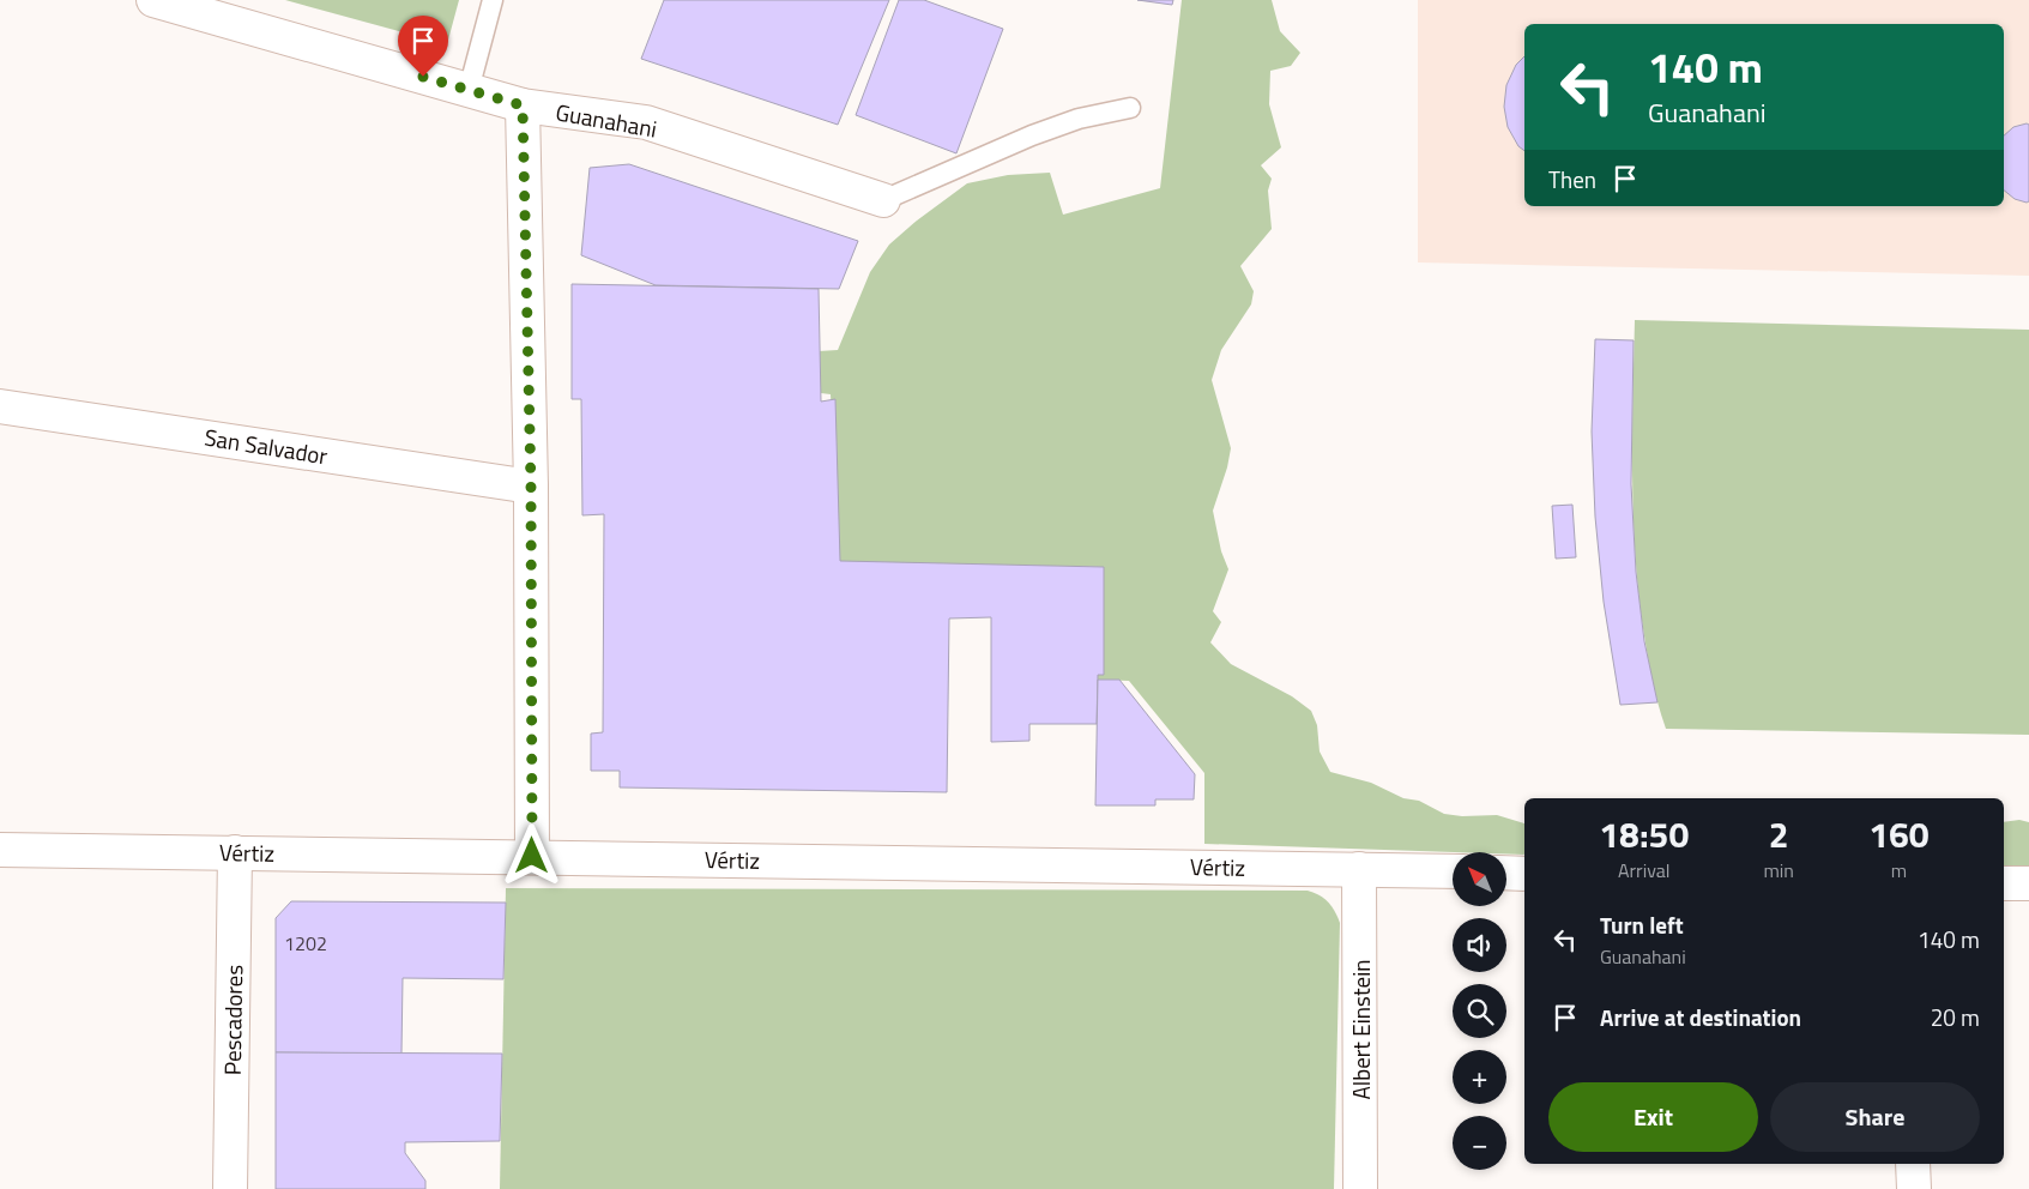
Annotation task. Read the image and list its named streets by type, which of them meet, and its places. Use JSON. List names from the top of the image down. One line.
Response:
{"streets":{"street":["Guanahani","San Salvador","Vértiz","Pescadores","Albert Einstein"]},"crossings":[["Vértiz","Pescadores"],["Vértiz","Albert Einstein"]],"house_numbers":["1202"],"north":"top left","page":{"turn":["140 m","Guanahani"],"then":"Then","eta":["18:50","Arrival","2","min","160","m"],"map_buttons":["+","−"],"list":[{"name":"Turn left","note":"Guanahani","value":"140 m"},{"name":"Arrive at destination","value":"20 m"}],"buttons":["Exit","Share"]}}
